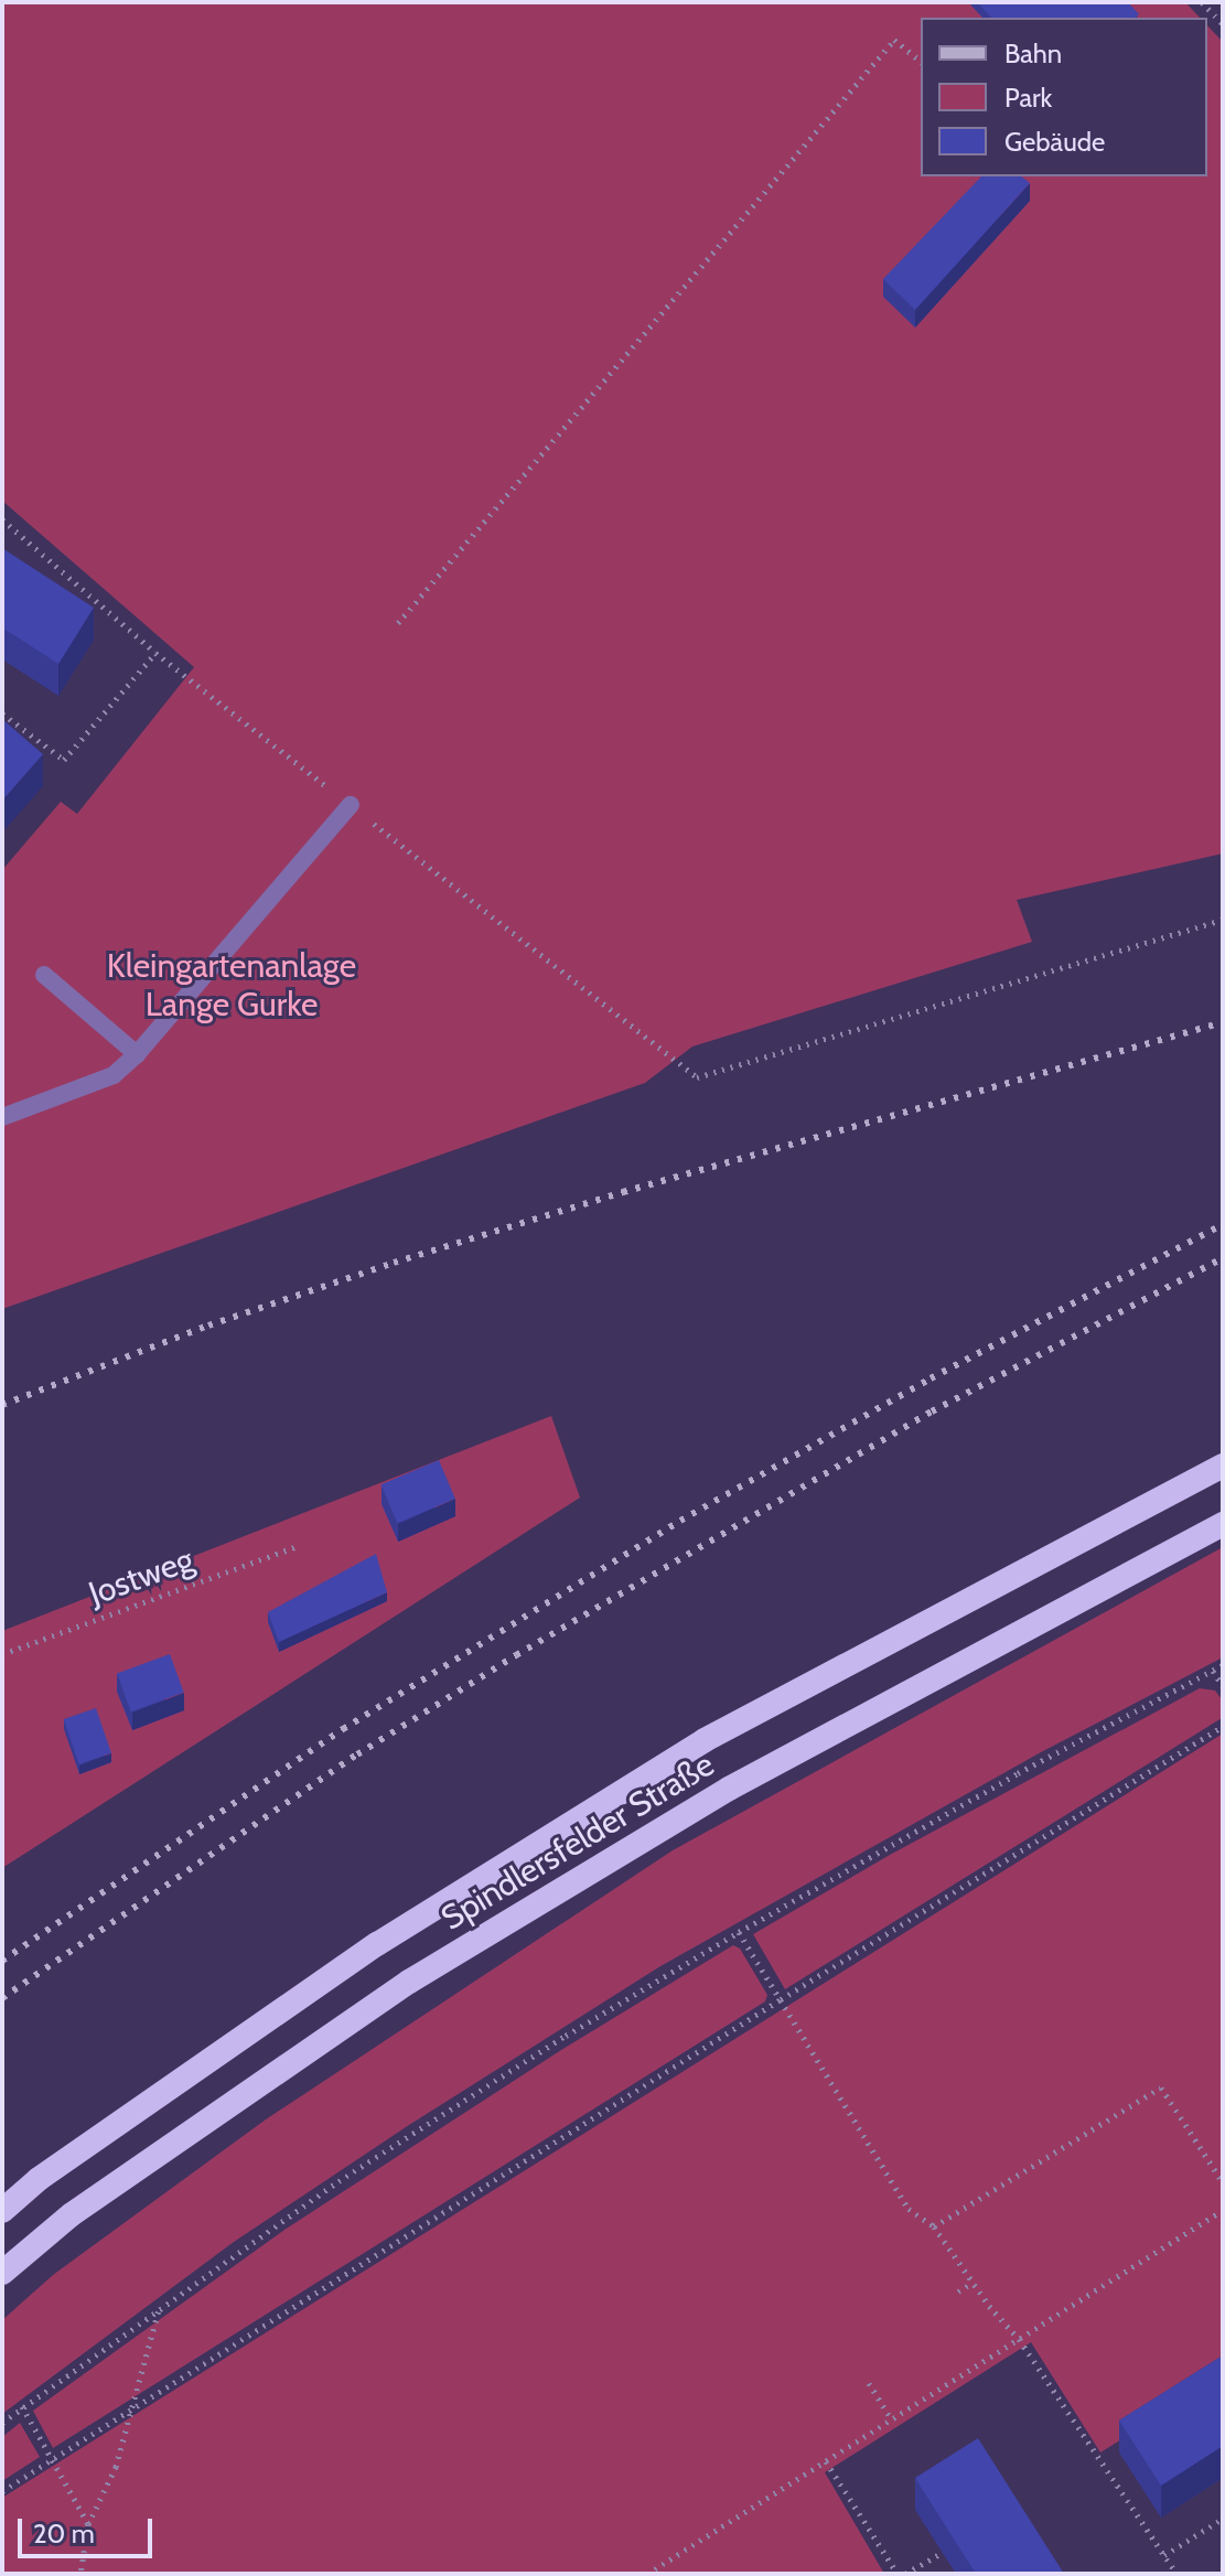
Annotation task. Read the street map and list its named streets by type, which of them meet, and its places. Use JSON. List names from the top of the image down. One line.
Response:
{"streets":{"highway":["Spindlersfelder Straße"],"path":["Jostweg"]},"parks":["Kleingartenanlage Lange Gurke"],"legend":["Bahn","Park","Gebäude"],"scale_bar":"20 m"}
